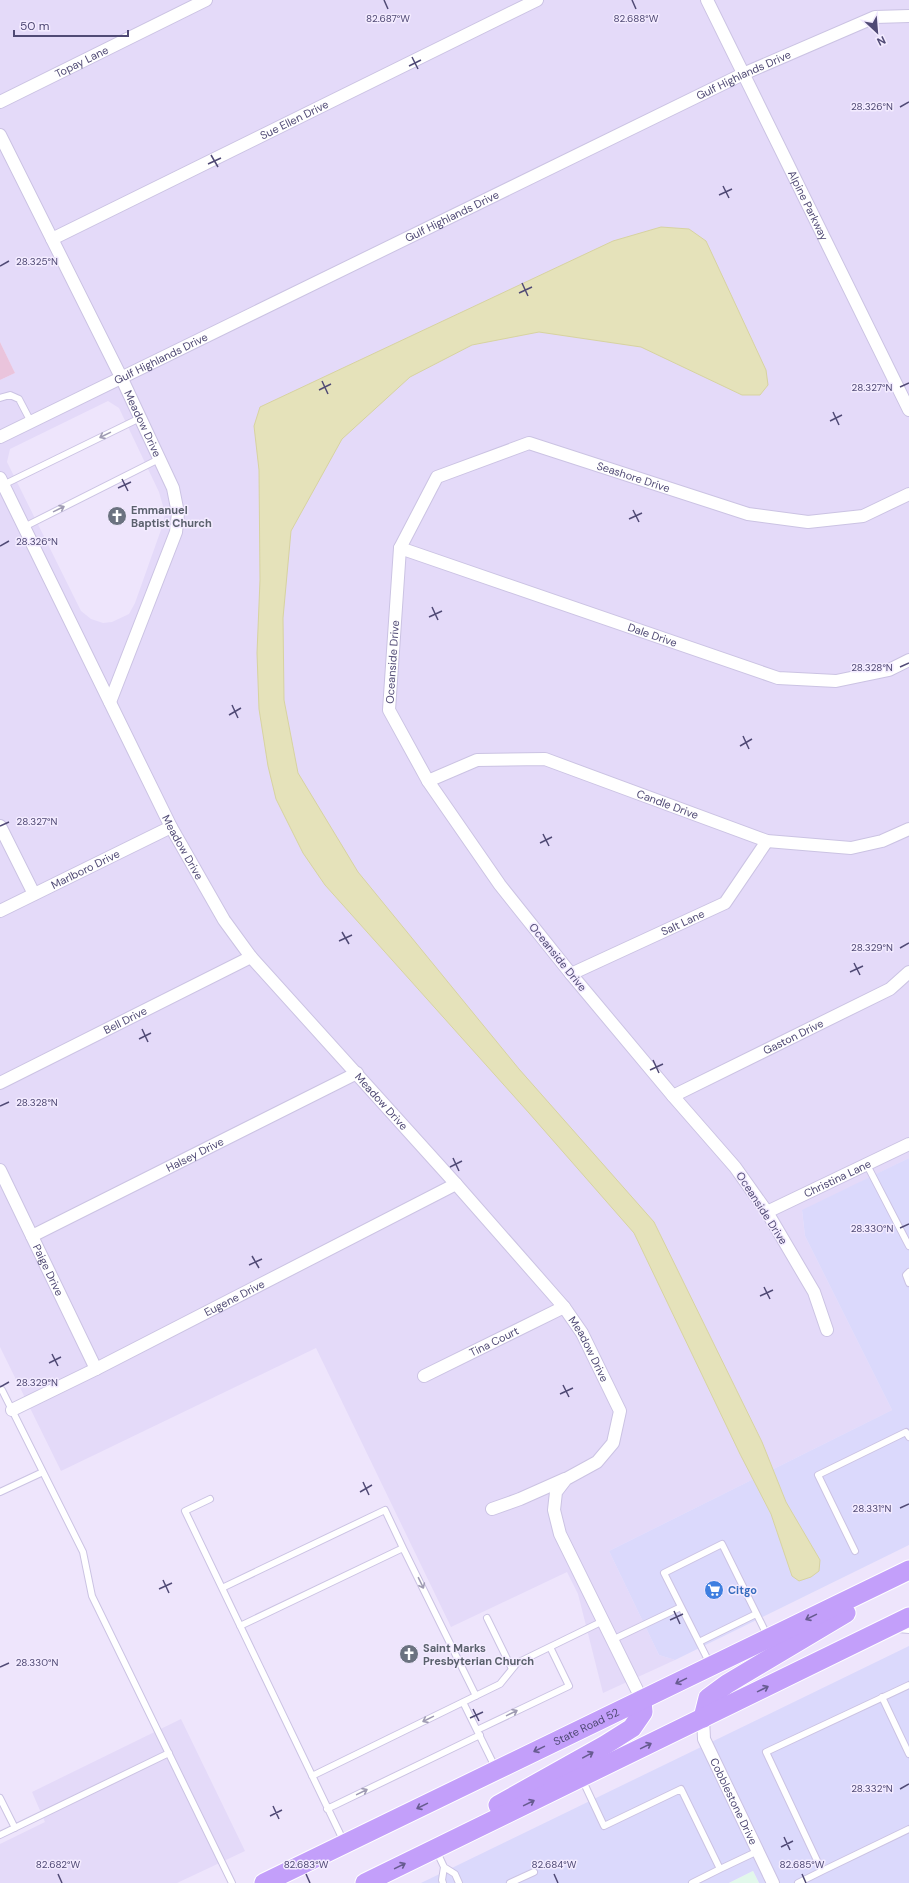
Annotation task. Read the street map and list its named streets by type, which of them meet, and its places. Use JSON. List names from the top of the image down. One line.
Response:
{"streets":{"main road":["State Road 52"],"street":["Topay Lane","Gulf Highlands Drive","Sue Ellen Drive","Alpine Parkway","Meadow Drive","Seashore Drive","Dale Drive","Oceanside Drive","Candle Drive","Marlboro Drive","Salt Lane","Bell Drive","Gaston Drive","Halsey Drive","Christina Lane","Paige Drive","Eugene Drive","Tina Court","Cobblestone Drive"]},"crossings":[["Gulf Highlands Drive","Alpine Parkway"],["Gulf Highlands Drive","Meadow Drive"],["Sue Ellen Drive","Meadow Drive"],["Meadow Drive","Marlboro Drive"],["Meadow Drive","Bell Drive"],["Meadow Drive","Halsey Drive"],["Meadow Drive","Eugene Drive"],["Meadow Drive","Tina Court"],["Meadow Drive","State Road 52"],["Seashore Drive","Dale Drive"],["Seashore Drive","Oceanside Drive"],["Dale Drive","Oceanside Drive"],["Oceanside Drive","Candle Drive"],["Oceanside Drive","Salt Lane"],["Oceanside Drive","Gaston Drive"],["Oceanside Drive","Christina Lane"],["Candle Drive","Salt Lane"],["Halsey Drive","Paige Drive"],["Paige Drive","Eugene Drive"]],"places":{"church":["Emmanuel Baptist Church","Saint Marks Presbyterian Church"],"supermarket":["Citgo"]},"scale_bar":"50 m","north":"bottom right","coordinates":["82.687°W","82.688°W","28.326°N","28.325°N","28.327°N","28.328°N","28.329°N","28.330°N","28.331°N","28.332°N","82.682°W","82.683°W","82.684°W","82.685°W"]}
